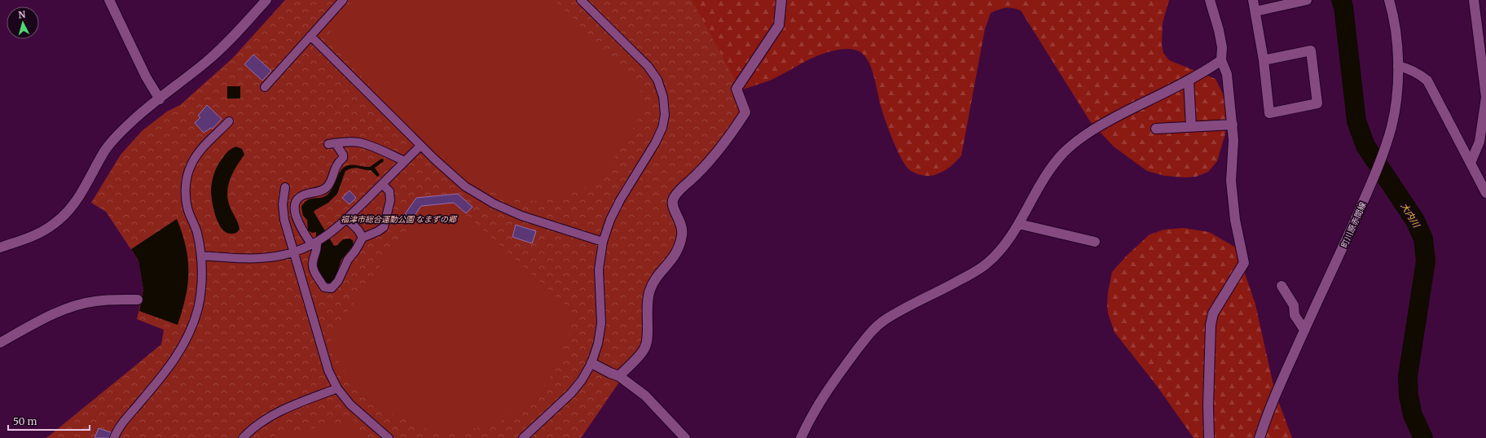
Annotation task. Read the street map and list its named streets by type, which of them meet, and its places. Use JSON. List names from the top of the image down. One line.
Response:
{"streets":{"street":["町川原赤間線"]},"water":["大内川"],"parks":["福津市総合運動公園 なまずの郷"],"scale_bar":"50 m","north":"top"}
